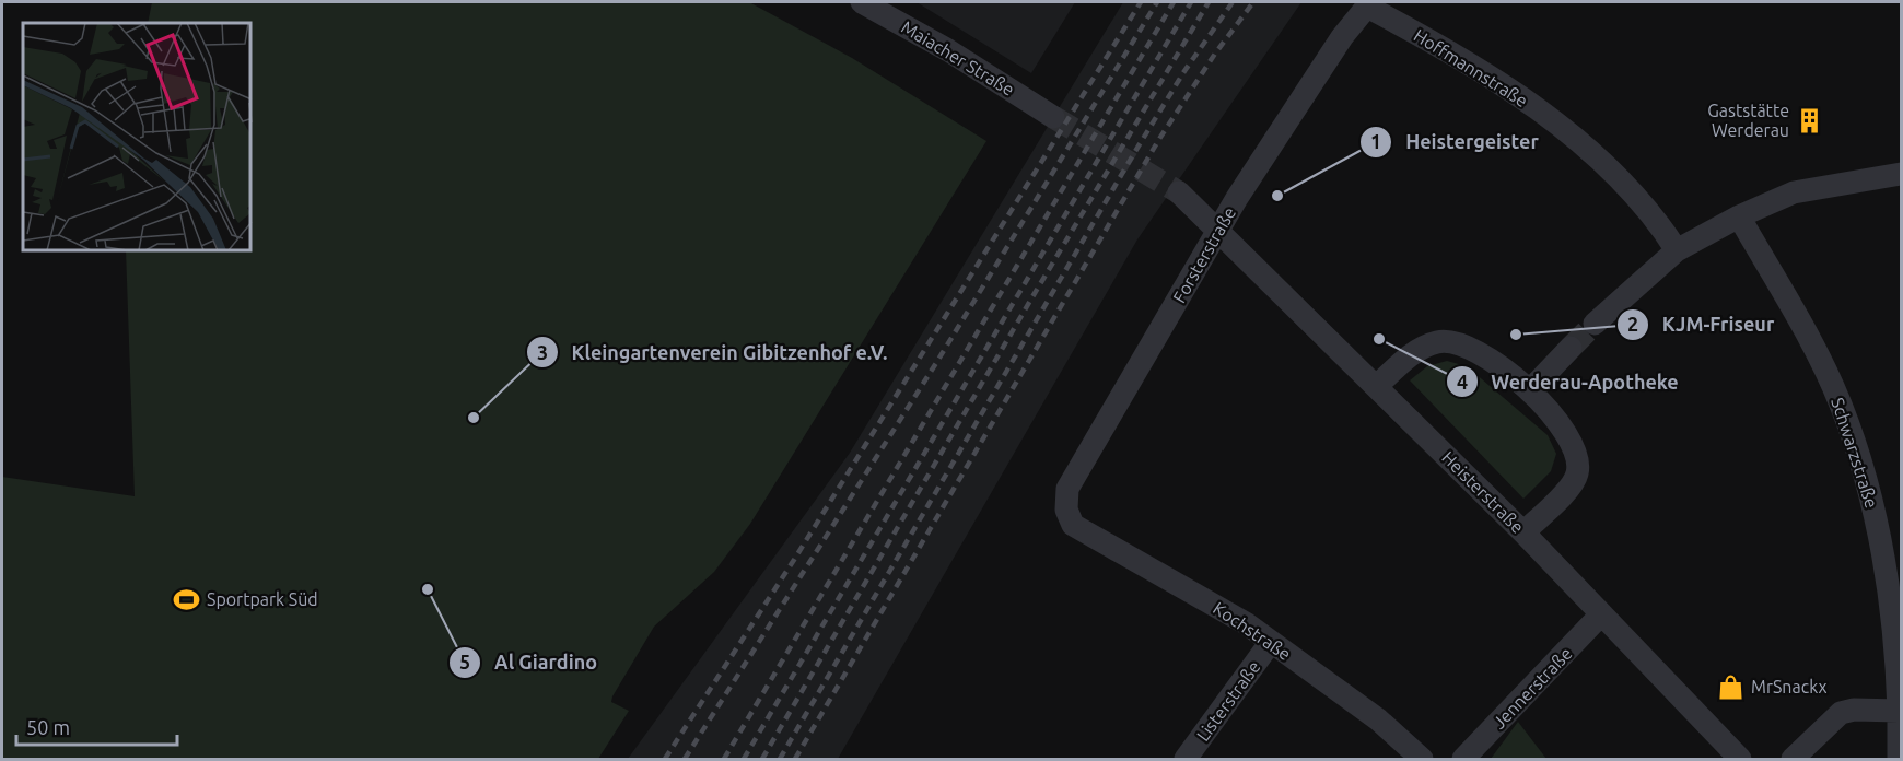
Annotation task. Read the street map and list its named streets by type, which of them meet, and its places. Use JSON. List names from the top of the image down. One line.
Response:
{"streets":{"street":["Maiacher Straße","Hoffmannstraße","Forsterstraße","Schwarzstraße","Heisterstraße","Kochstraße","Jennerstraße","Listerstraße"]},"crossings":[["Hoffmannstraße","Forsterstraße"],["Forsterstraße","Heisterstraße"],["Forsterstraße","Kochstraße"],["Heisterstraße","Jennerstraße"],["Kochstraße","Listerstraße"]],"places":{"building":["Gaststätte Werderau"],"other":["Heistergeister","KJM-Friseur","Werderau-Apotheke","Kleingartenverein Gibitzenhof e.V.","Al Giardino"],"sports":["Sportpark Süd"],"shop":["MrSnackx"]},"scale_bar":"50 m"}
